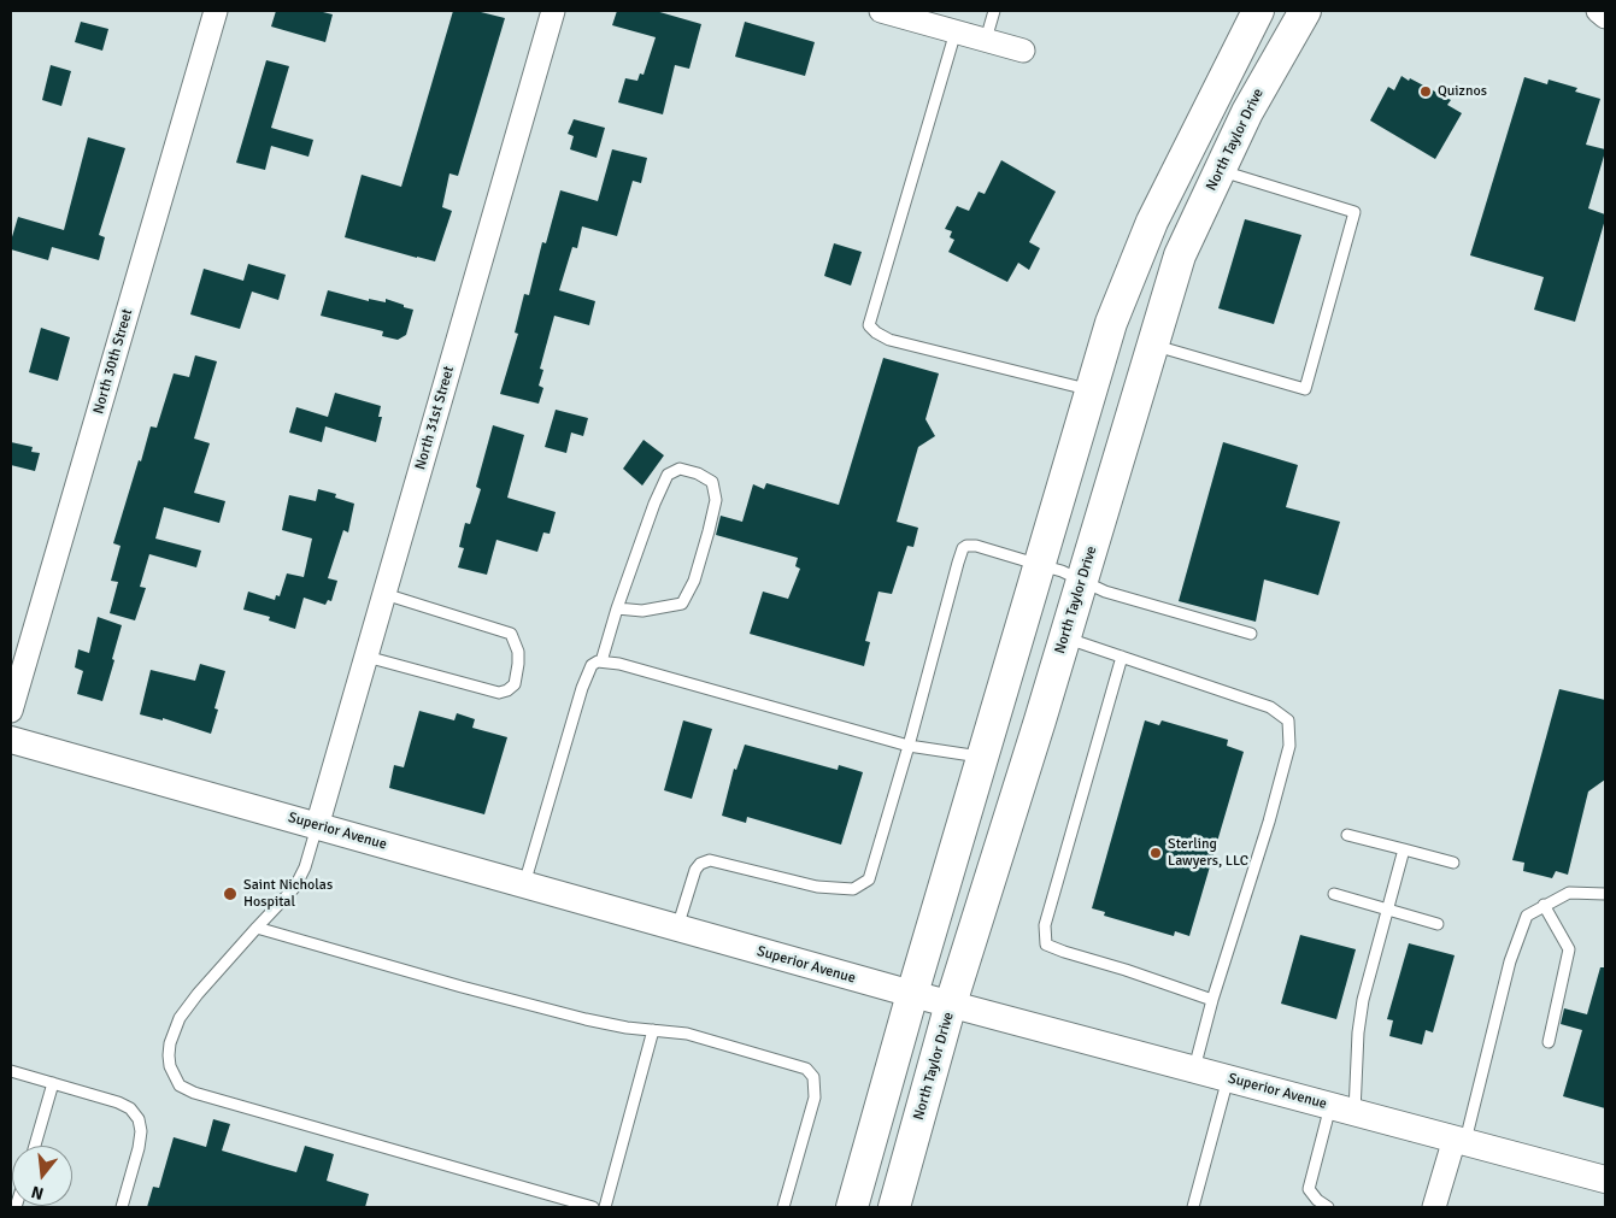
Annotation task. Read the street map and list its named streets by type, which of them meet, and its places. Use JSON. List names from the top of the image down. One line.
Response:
{"streets":{"main road":["North Taylor Drive"],"street":["North 30th Street","North 31st Street","Superior Avenue"]},"crossings":[["North Taylor Drive","Superior Avenue"],["North 31st Street","Superior Avenue"]],"places":["Quiznos","Sterling Lawyers, LLC","Saint Nicholas Hospital"],"north":"bottom"}
